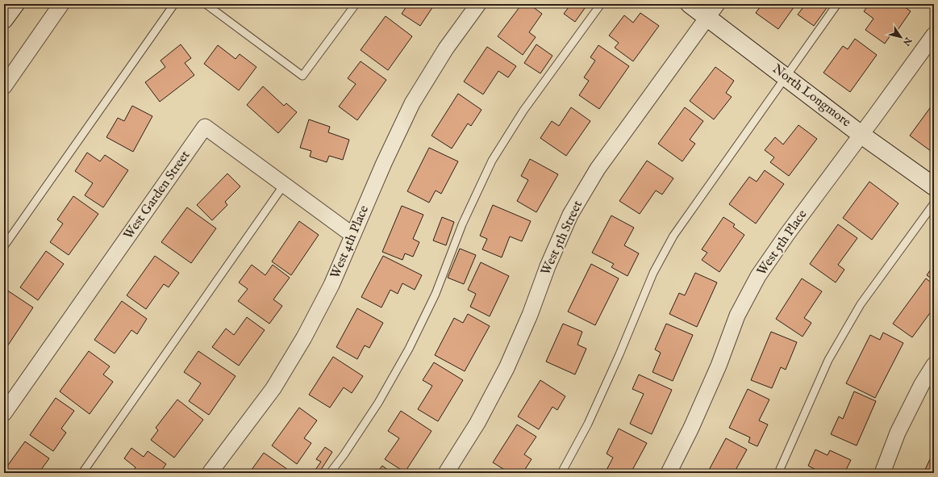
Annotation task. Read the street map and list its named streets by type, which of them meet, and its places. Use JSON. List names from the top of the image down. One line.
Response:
{"streets":{"street":["North Longmore","West Garden Street","West 5th Street","West 4th Place","West 5th Place"]},"crossings":[["North Longmore","West 5th Street"],["North Longmore","West 5th Place"],["West Garden Street","West 4th Place"]],"north":"bottom right"}
